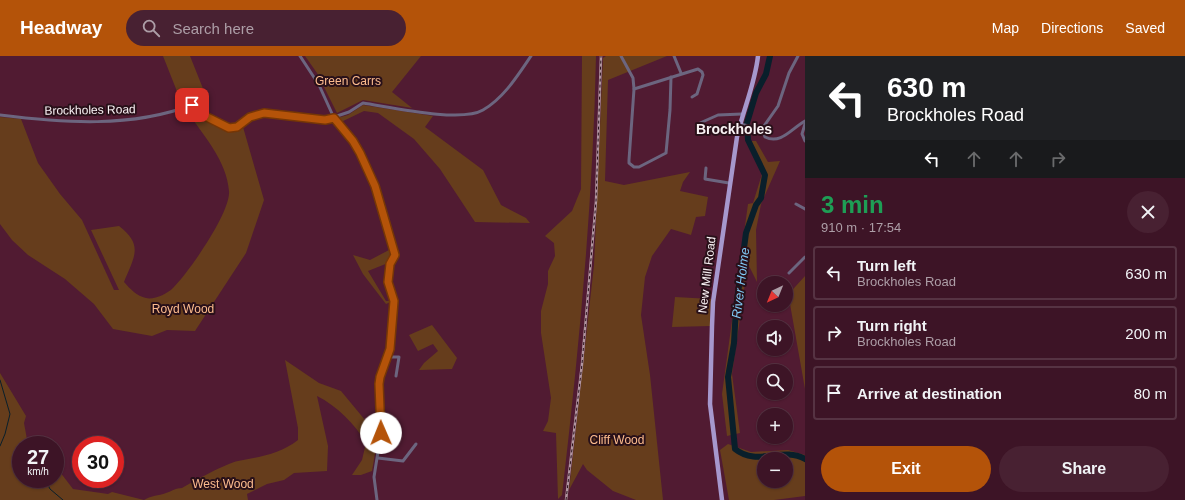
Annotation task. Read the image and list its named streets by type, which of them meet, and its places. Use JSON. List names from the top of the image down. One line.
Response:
{"streets":{"main road":["New Mill Road"],"street":["Brockholes Road"]},"districts":["Brockholes"],"water":["River Holme"],"parks":["Green Carrs","Royd Wood","Cliff Wood","West Wood"],"north":"bottom left","page":{"header":"Headway","search":"Search here","nav":["Map","Directions","Saved"],"turn":["630 m","Brockholes Road"],"heading":["3 min","910 m · 17:54"],"list":[{"name":"Turn left","note":"Brockholes Road","value":"630 m"},{"name":"Turn right","note":"Brockholes Road","value":"200 m"},{"name":"Arrive at destination","value":"80 m"}],"map_buttons":["+","−"],"speed":"27 km/h","limit":"30","buttons":["Exit","Share"]}}
